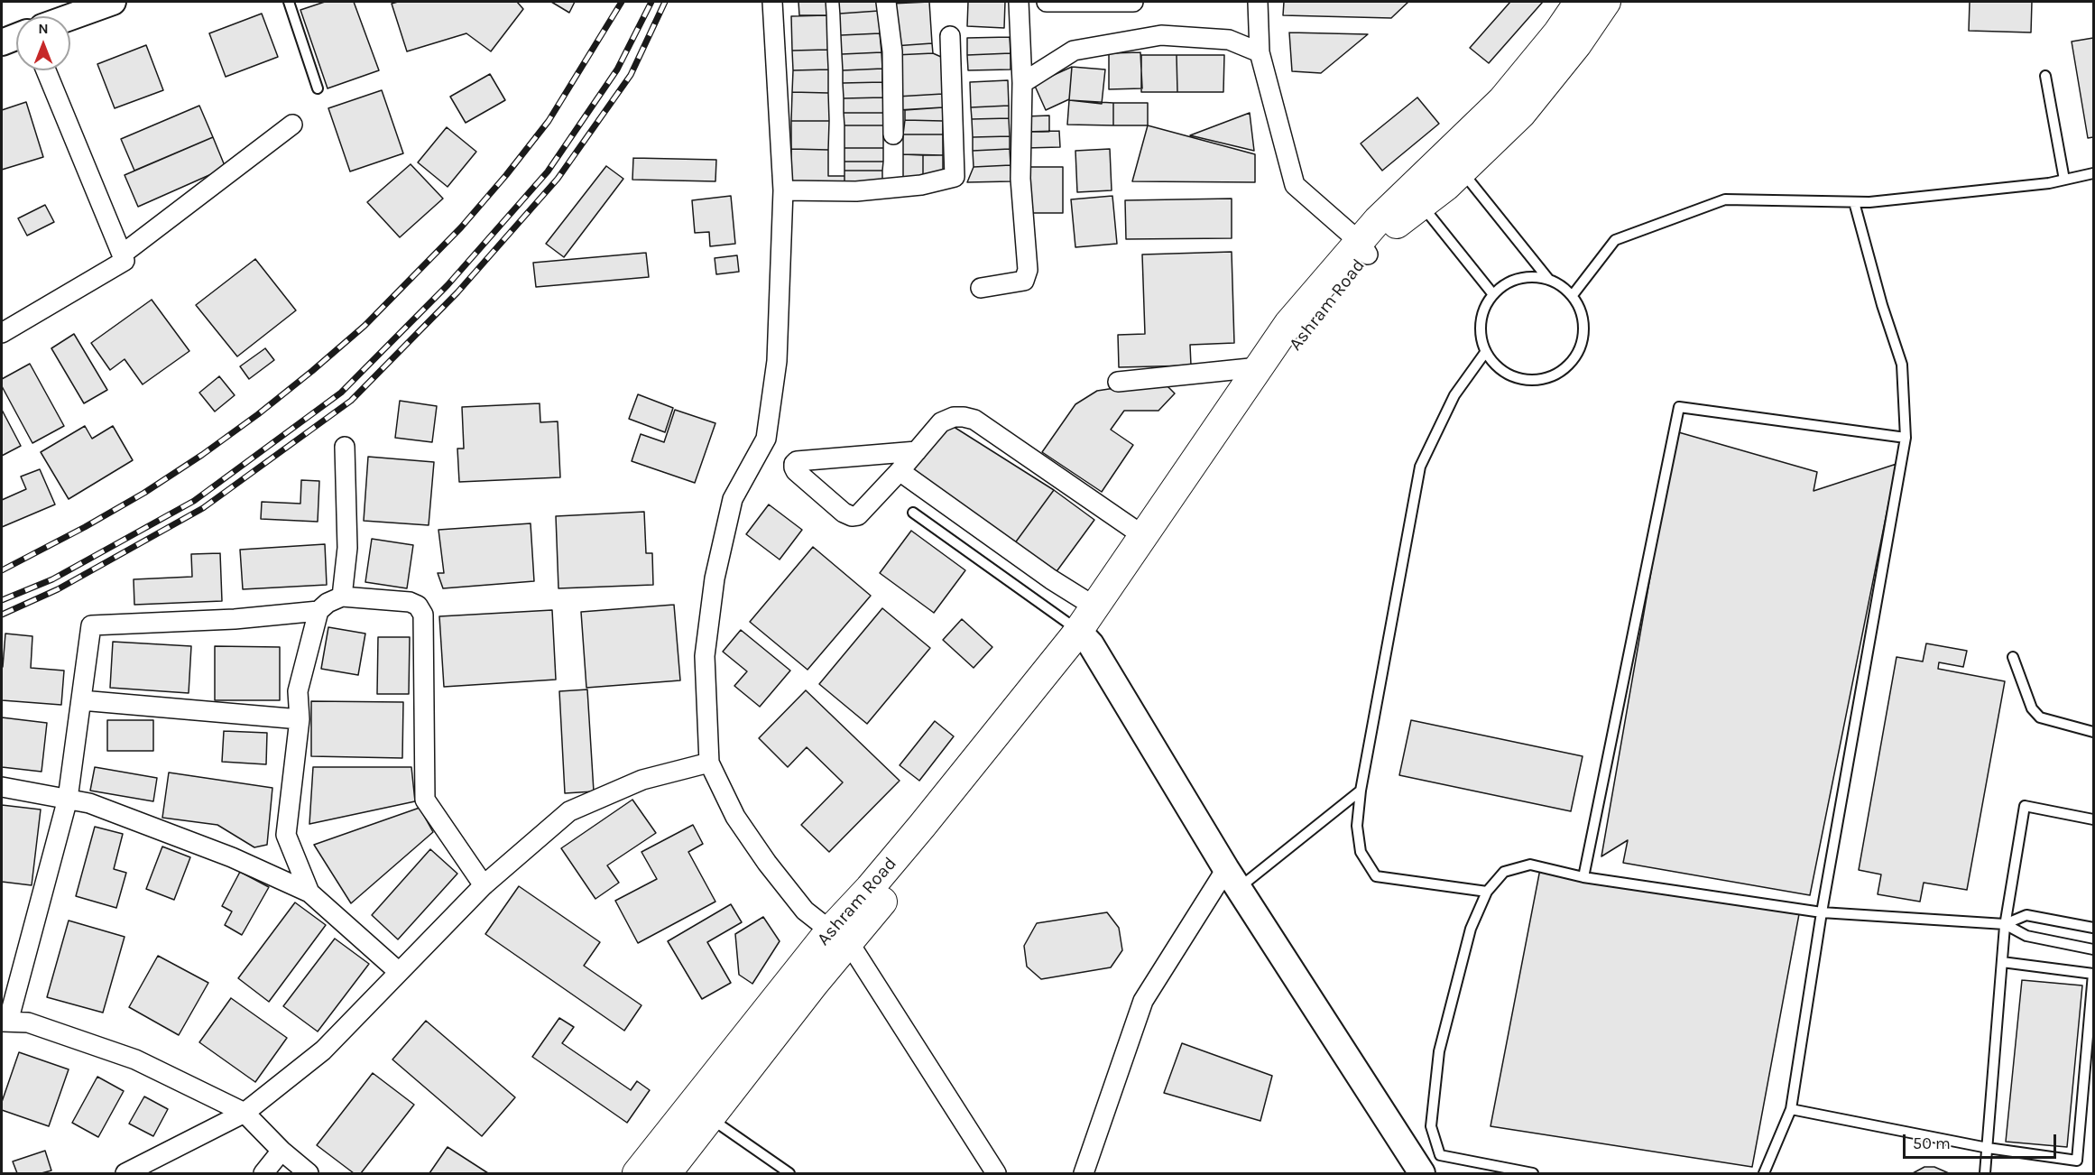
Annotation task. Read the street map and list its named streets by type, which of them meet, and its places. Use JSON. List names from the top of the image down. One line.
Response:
{"streets":{"main road":["Ashram Road"]},"scale_bar":"50 m","north":"top"}
